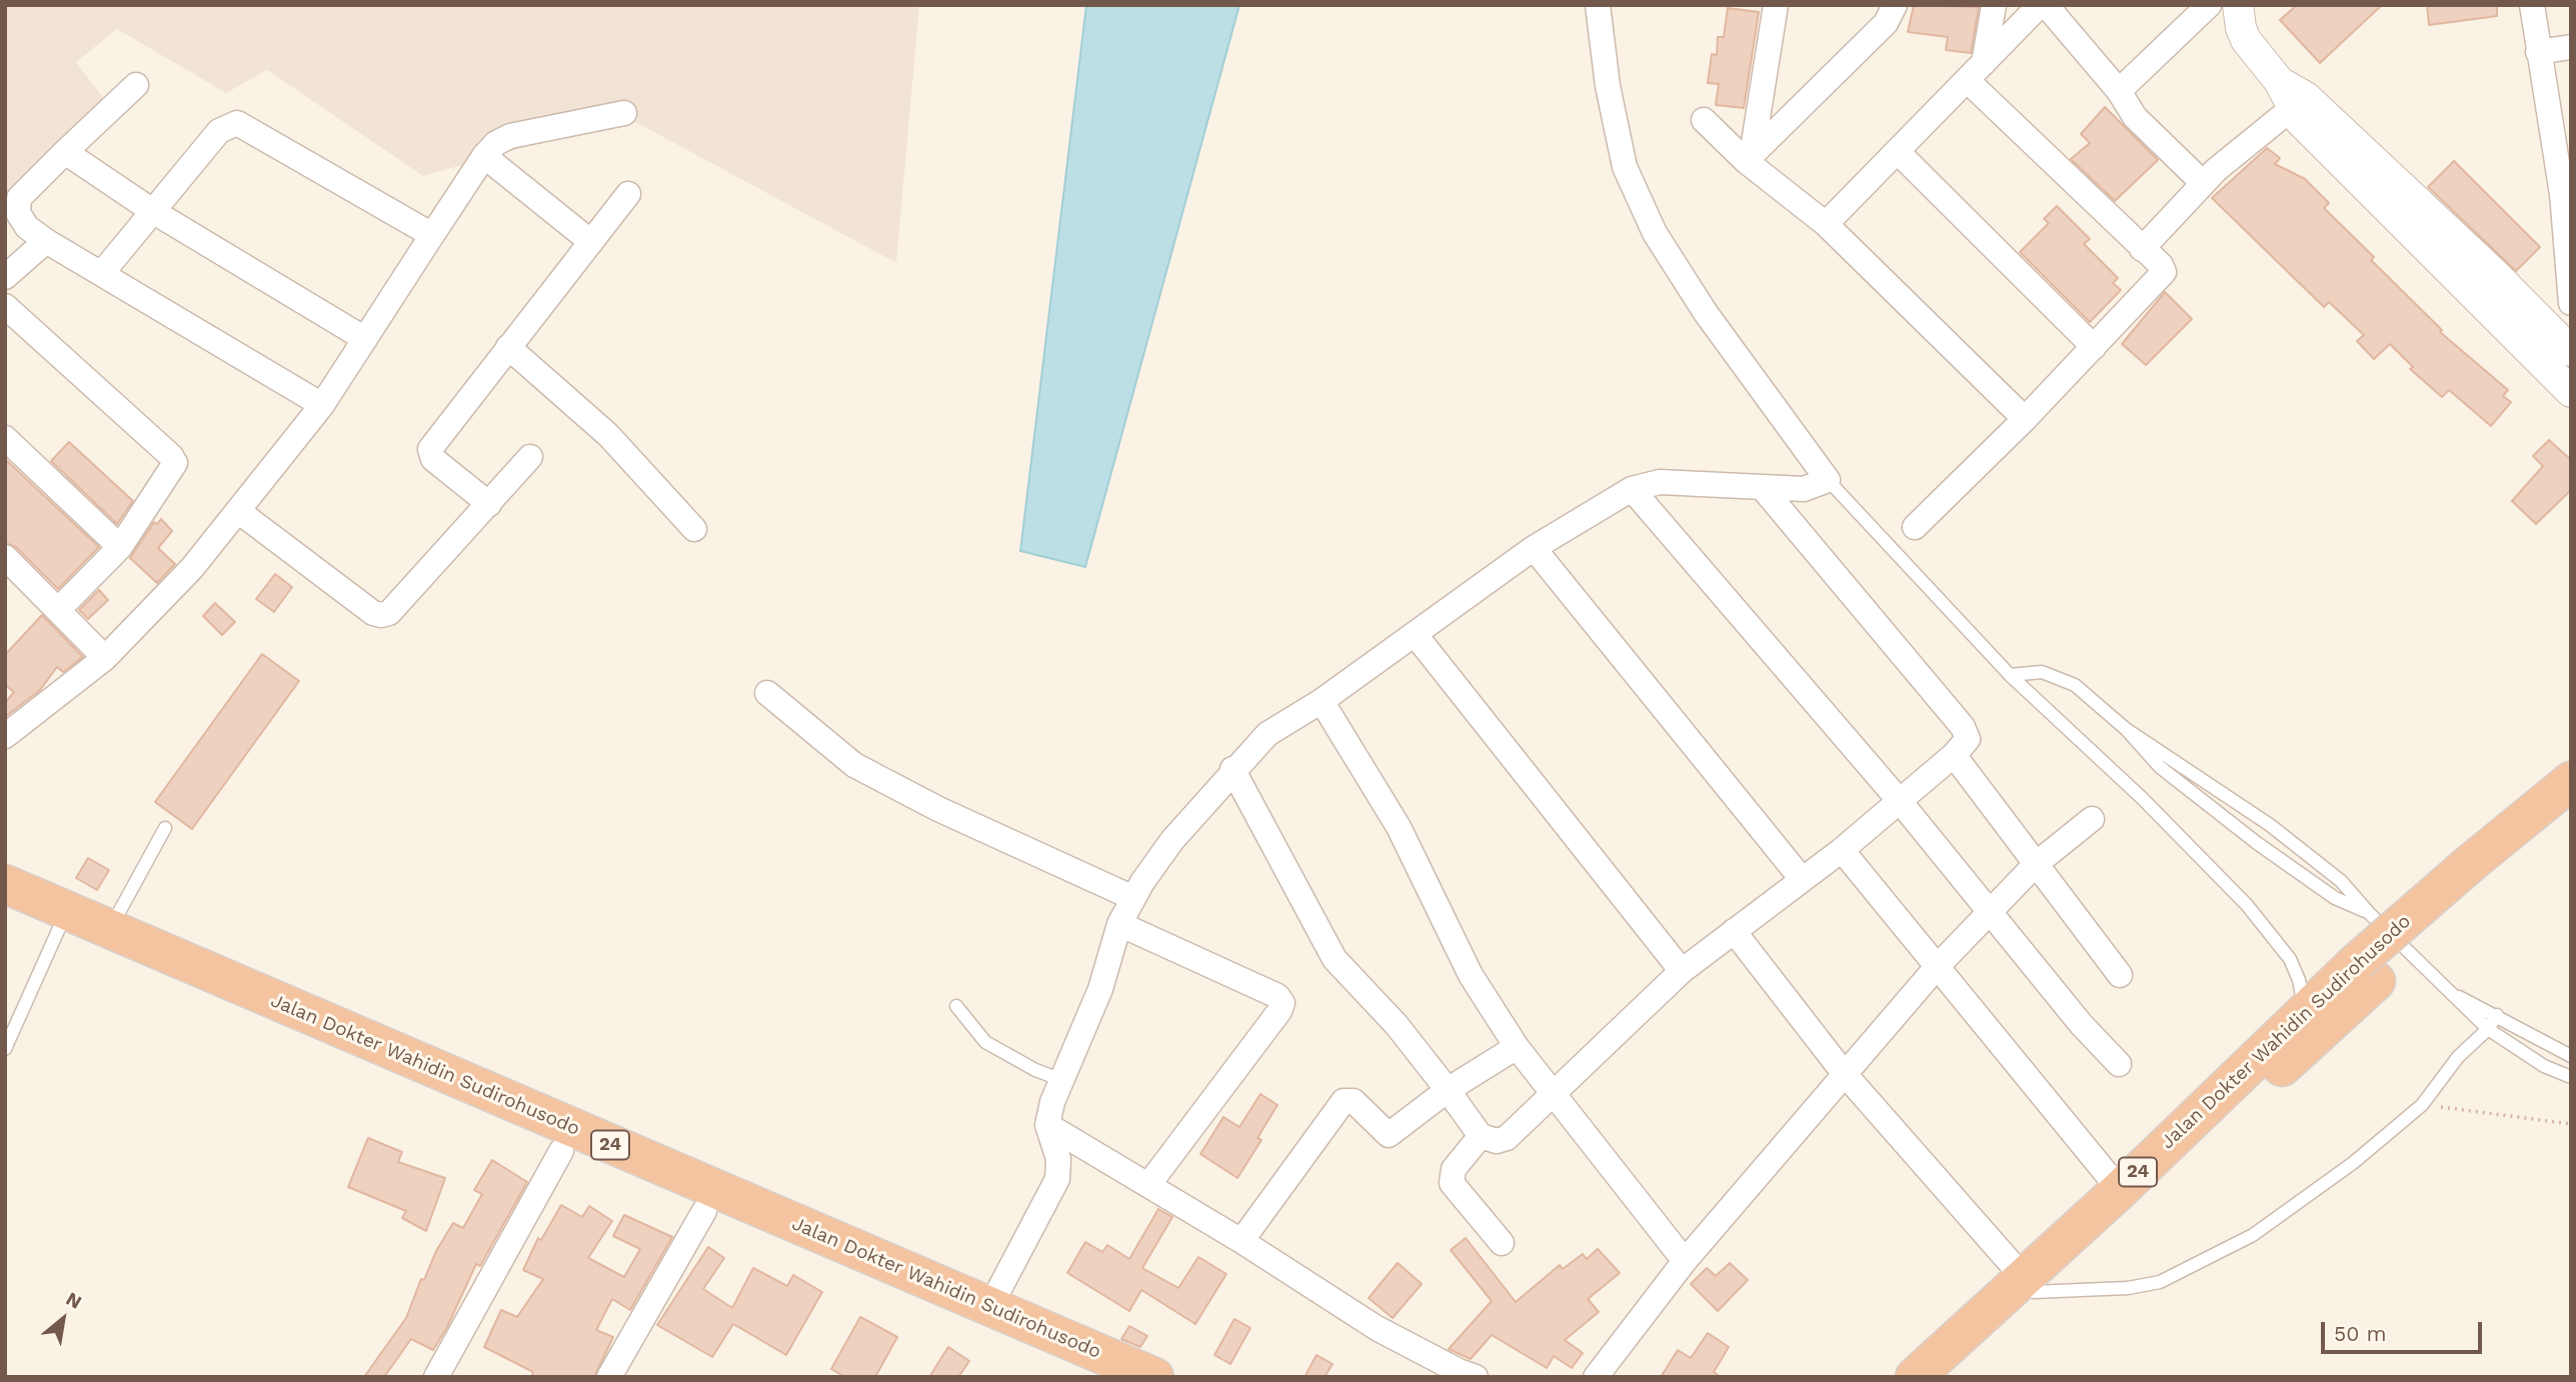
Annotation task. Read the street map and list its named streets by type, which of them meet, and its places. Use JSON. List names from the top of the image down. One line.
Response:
{"streets":{"highway":["Jalan Dokter Wahidin Sudirohusodo","24"]},"scale_bar":"50 m","north":"top right"}
